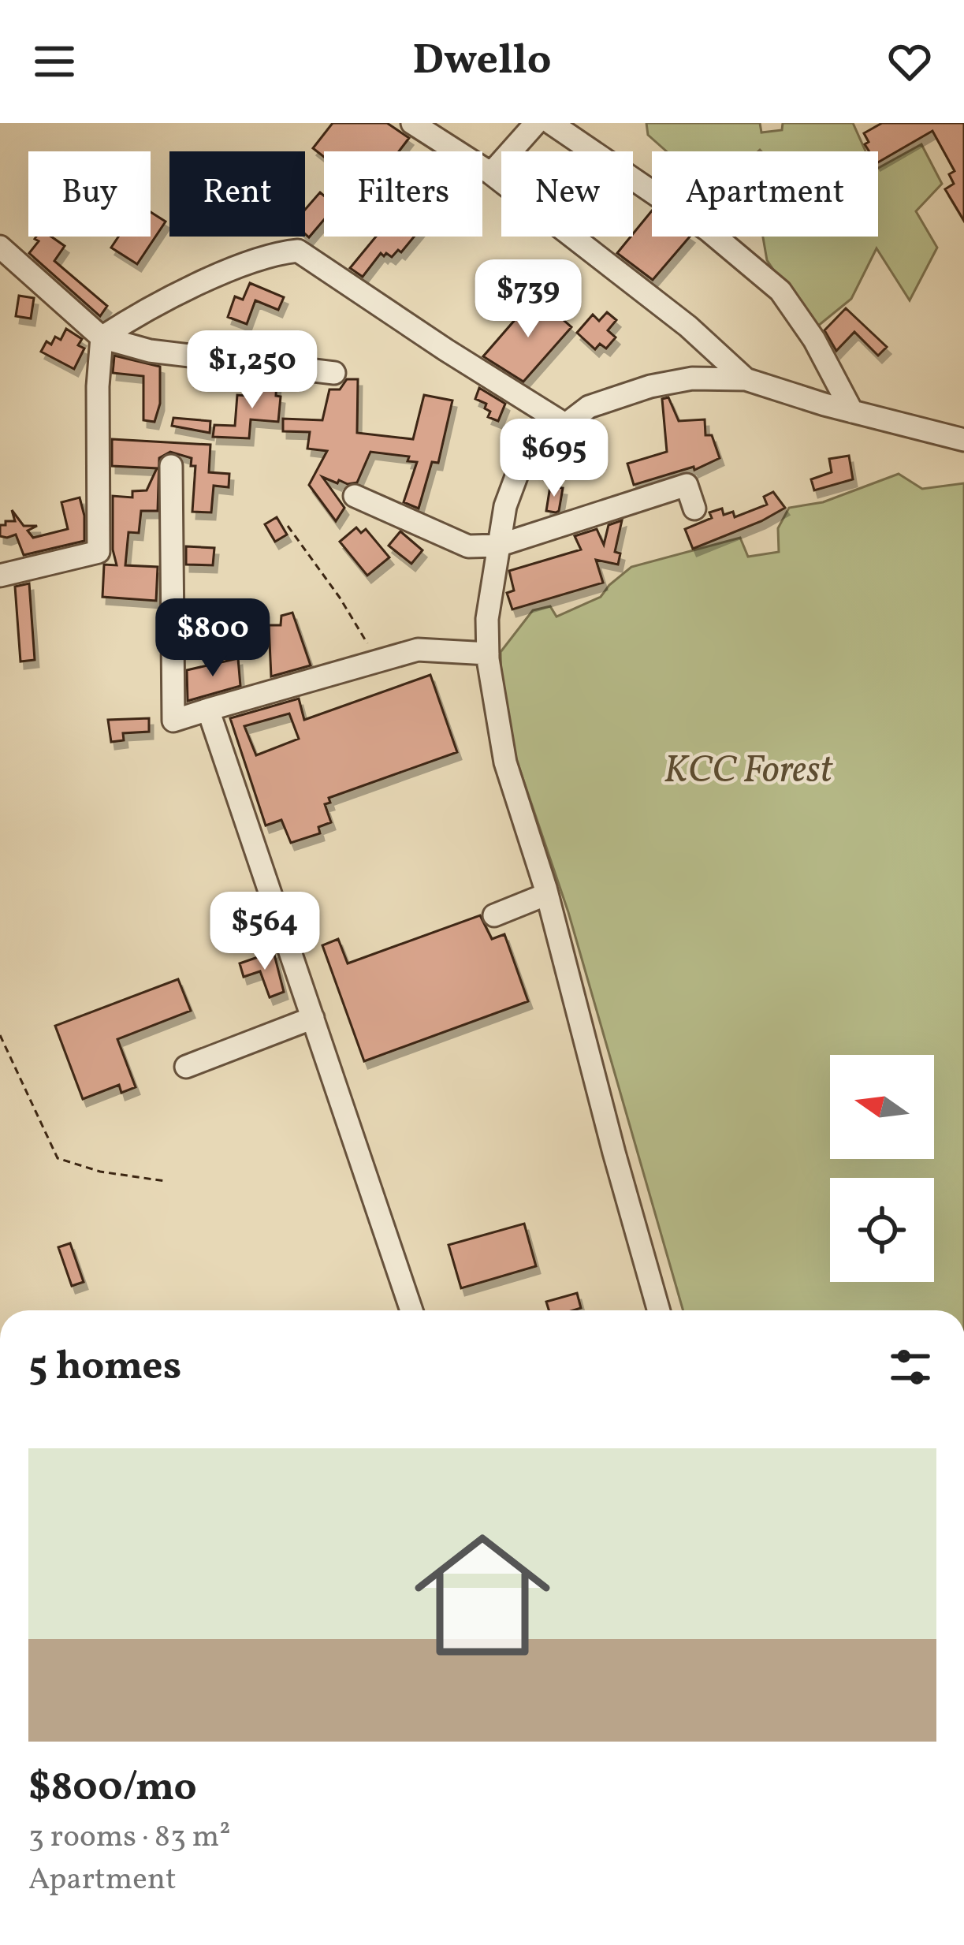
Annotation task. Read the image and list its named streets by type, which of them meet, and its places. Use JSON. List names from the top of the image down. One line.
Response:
{"parks":["KCC Forest"],"north":"left","page":{"header":"Dwello","chip":["Buy","Rent","Filters","New","Apartment"],"price":["$739","$1,250","$695","$800","$564"],"heading":"5 homes","list":[{"name":"$800/mo","note":"3 rooms · 83 m² · Apartment"}]}}
